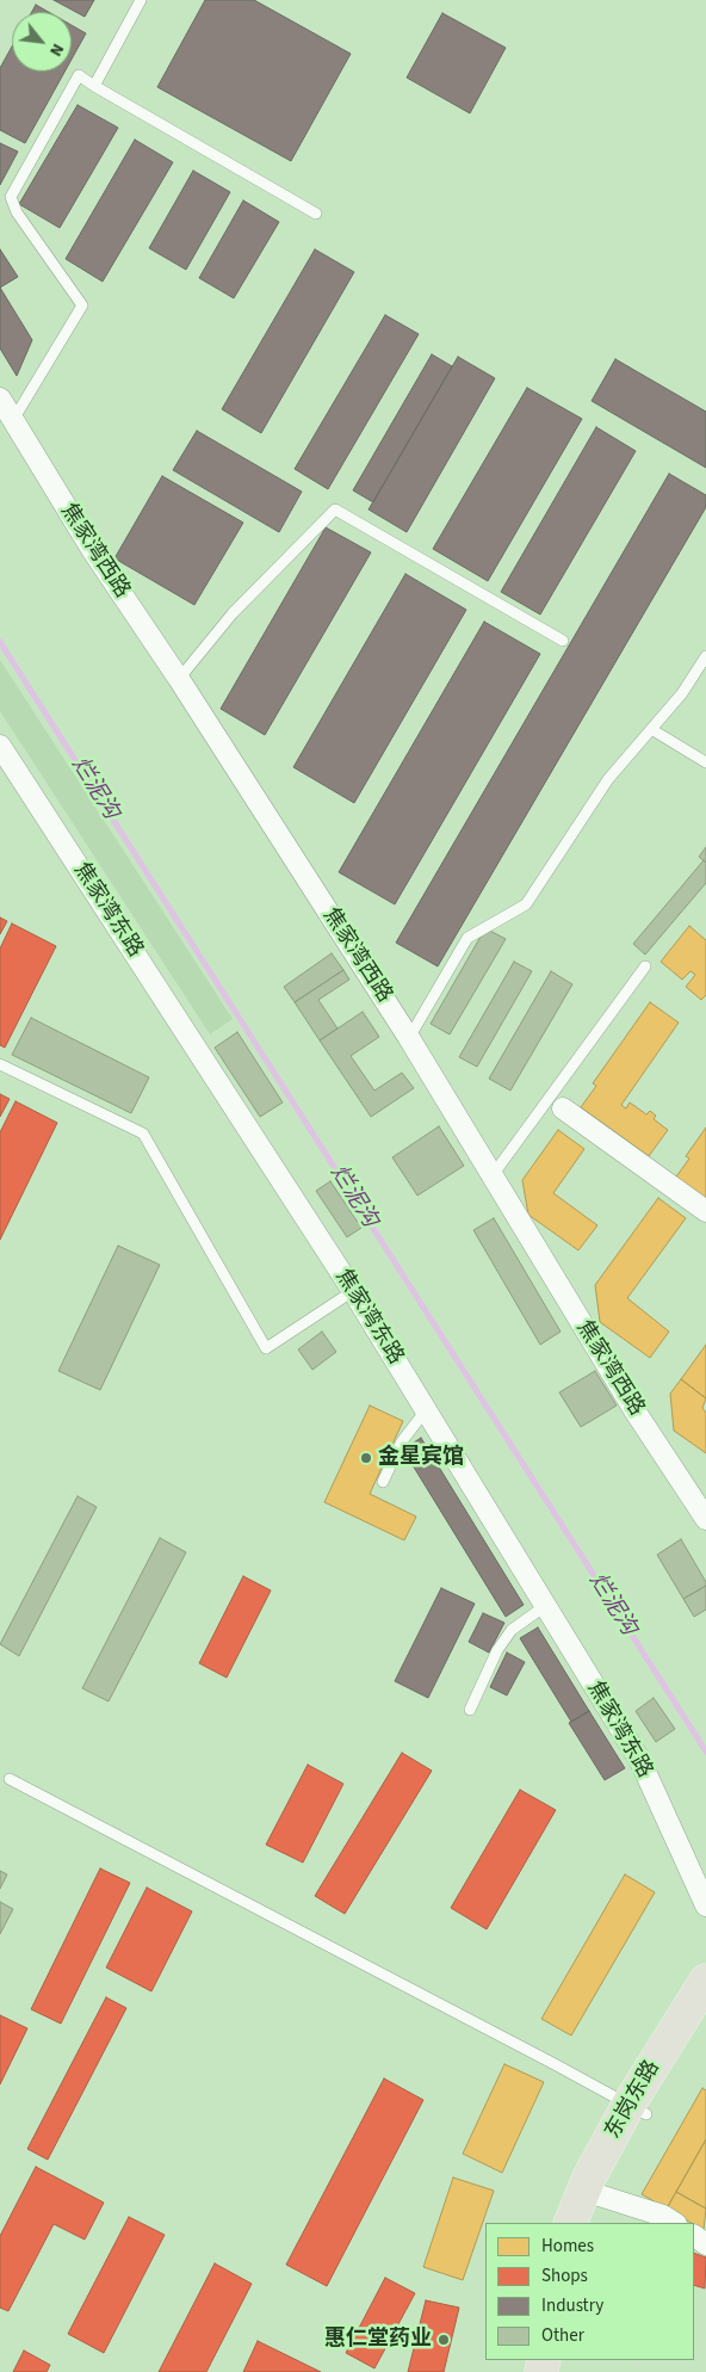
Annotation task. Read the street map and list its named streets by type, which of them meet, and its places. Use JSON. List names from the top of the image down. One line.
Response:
{"streets":{"main road":["东岗东路"],"street":["焦家湾西路","焦家湾东路"]},"water":["烂泥沟"],"places":["金星宾馆","惠仁堂药业"],"legend":["Homes","Shops","Industry","Other"],"north":"bottom right"}
